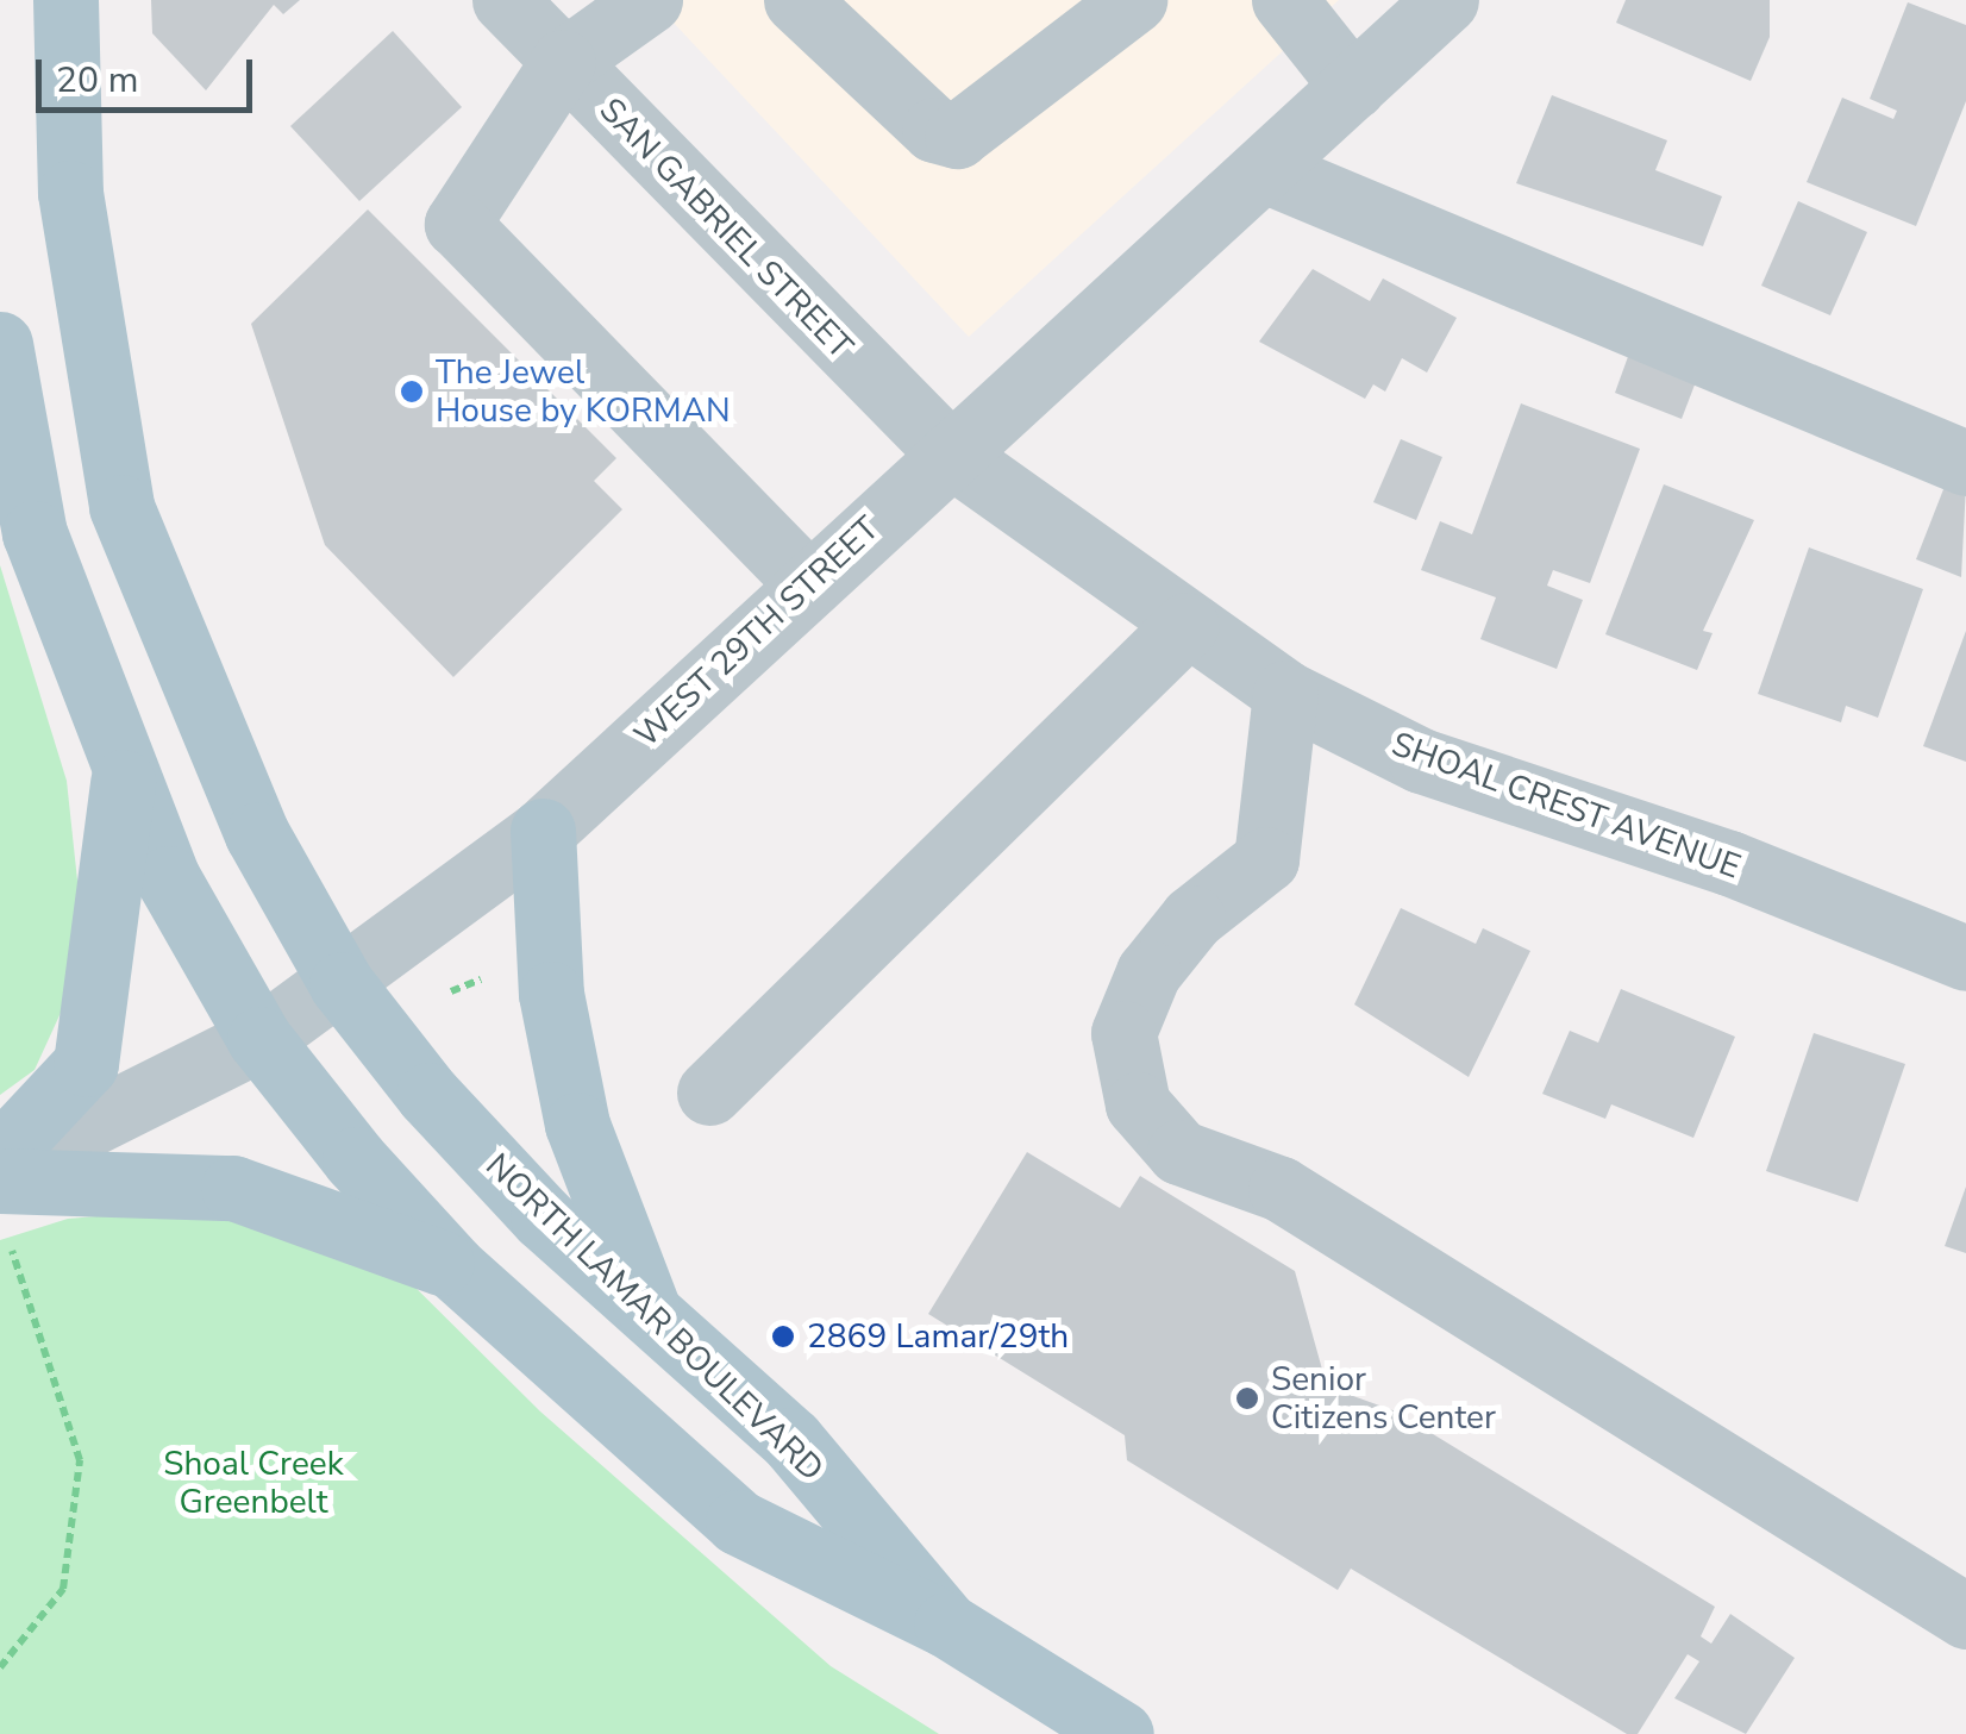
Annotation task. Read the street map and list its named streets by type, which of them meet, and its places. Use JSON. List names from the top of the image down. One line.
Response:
{"streets":{"main road":["NORTH LAMAR BOULEVARD"],"street":["SAN GABRIEL STREET","WEST 29TH STREET","SHOAL CREST AVENUE"]},"crossings":[["SAN GABRIEL STREET","WEST 29TH STREET"],["SAN GABRIEL STREET","SHOAL CREST AVENUE"],["WEST 29TH STREET","SHOAL CREST AVENUE"],["WEST 29TH STREET","NORTH LAMAR BOULEVARD"]],"parks":["Shoal Creek Greenbelt"],"places":["The Jewel House by KORMAN","2869 Lamar/29th","Senior Citizens Center"],"scale_bar":"20 m"}
